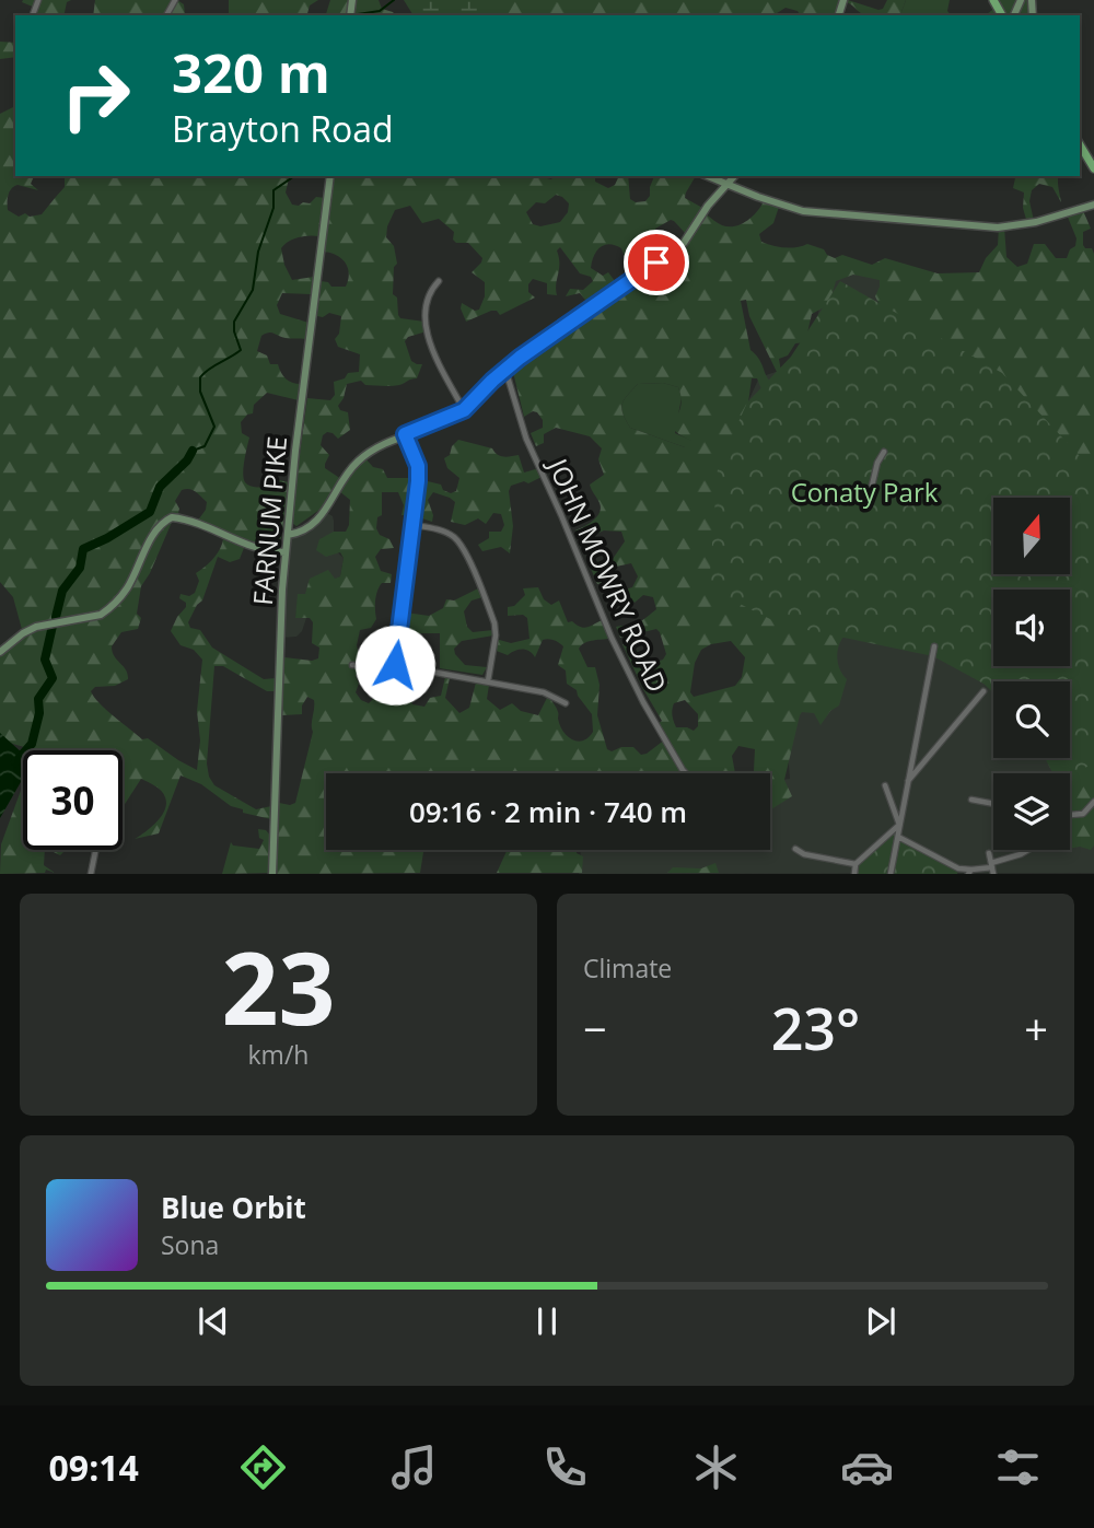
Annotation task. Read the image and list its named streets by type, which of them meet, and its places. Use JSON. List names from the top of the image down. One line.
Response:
{"streets":{"street":["FARNUM PIKE","JOHN MOWRY ROAD"]},"parks":["Conaty Park"],"north":"top","page":{"turn":["320 m","Brayton Road"],"limit":"30","trip":"09:16 · 2 min · 740 m","tile":[["23","km/h"],"Climate"],"heat":["−","23°","+"],"song":["Blue Orbit","Sona"],"tabs":"09:14"}}
